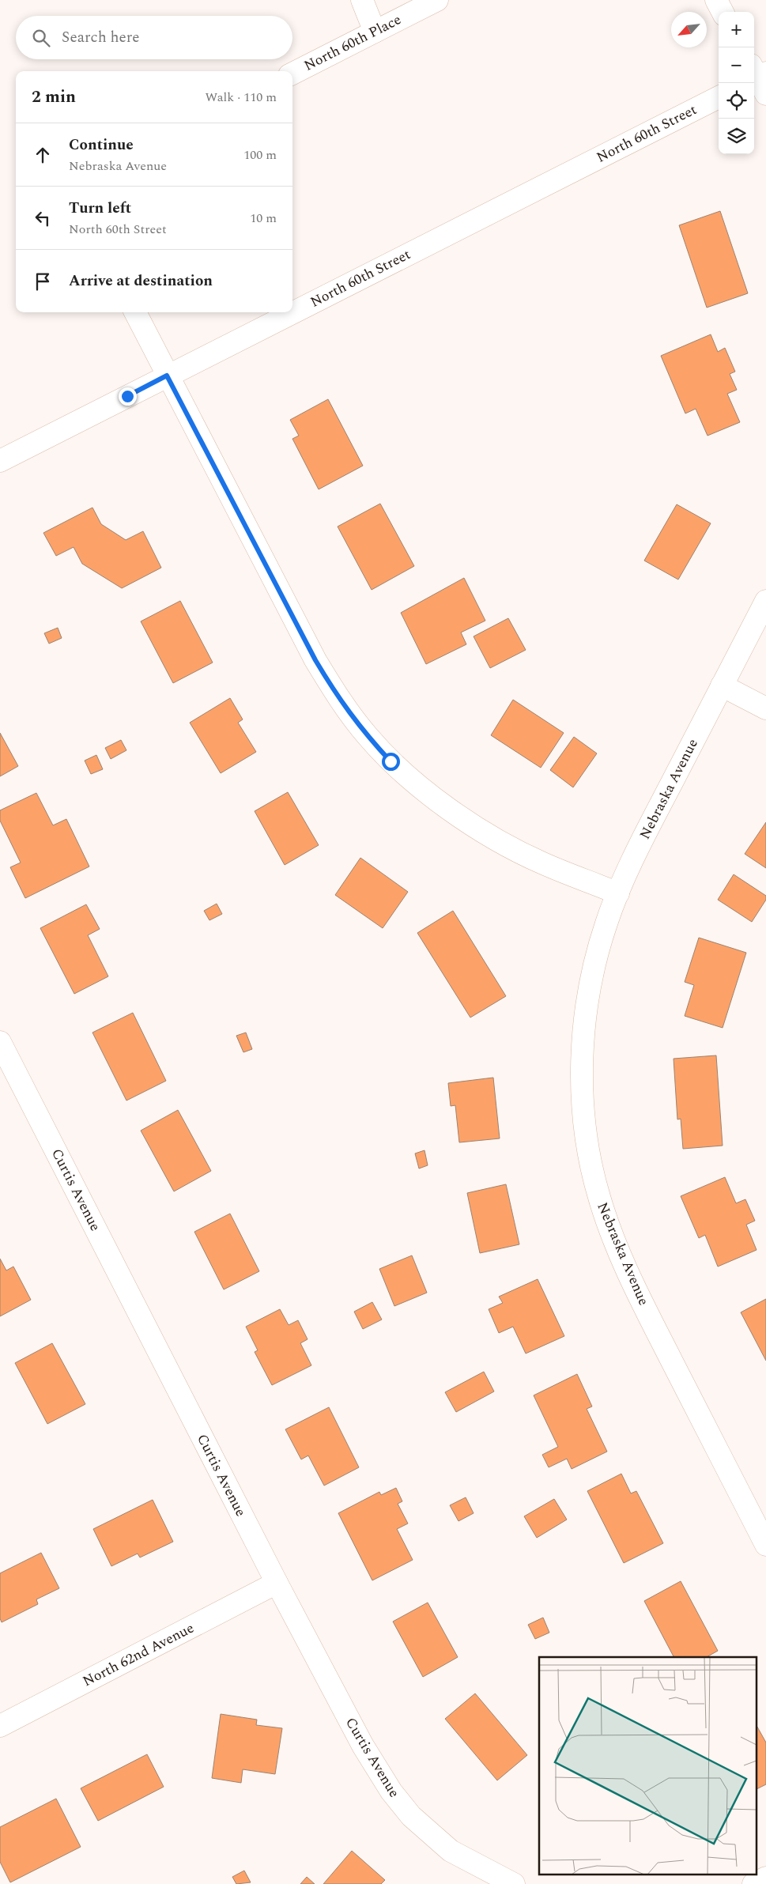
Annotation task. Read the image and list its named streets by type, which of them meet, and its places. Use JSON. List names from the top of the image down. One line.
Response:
{"streets":{"street":["North 60th Place","North 60th Street","Nebraska Avenue","Curtis Avenue","North 62nd Avenue"]},"crossings":[["Curtis Avenue","North 62nd Avenue"]],"north":"bottom left","page":{"map_buttons":["+","−"],"search":"Search here","heading":["2 min","Walk · 110 m"],"list":[["Continue","Nebraska Avenue","100 m"],["Turn left","North 60th Street","10 m"],"Arrive at destination"]}}
